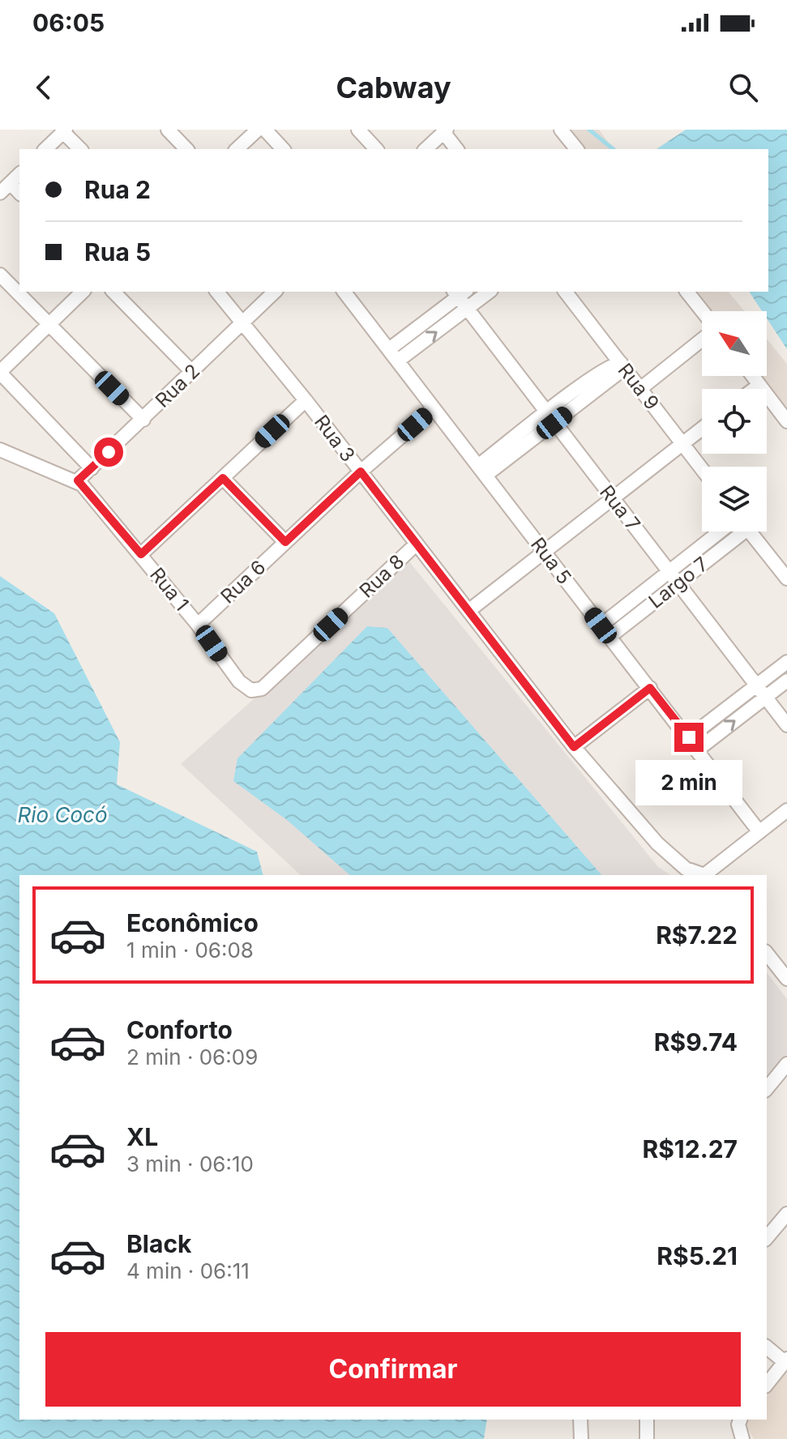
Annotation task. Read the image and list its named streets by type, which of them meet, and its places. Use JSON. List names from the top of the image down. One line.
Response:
{"streets":{"street":["Rua 2","Rua 9","Rua 3","Rua 7","Rua 5","Rua 8","Rua 6","Largo 7","Rua 1"]},"crossings":[["Rua 2","Rua 3"],["Rua 2","Rua 1"],["Rua 3","Rua 8"],["Rua 3","Rua 6"],["Rua 7","Largo 7"],["Rua 5","Rua 6"],["Rua 5","Largo 7"],["Rua 8","Rua 1"],["Rua 6","Rua 1"]],"water":["Rio Cocó"],"north":"top left","page":{"status":"06:05","header":"Cabway","banner":["Rua 2","Rua 5"],"bubble":"2 min","list":[{"name":"Econômico","note":"1 min · 06:08","value":"R$7.22"},{"name":"Conforto","note":"2 min · 06:09","value":"R$9.74"},{"name":"XL","note":"3 min · 06:10","value":"R$12.27"},{"name":"Black","note":"4 min · 06:11","value":"R$5.21"}],"buttons":"Confirmar"}}
